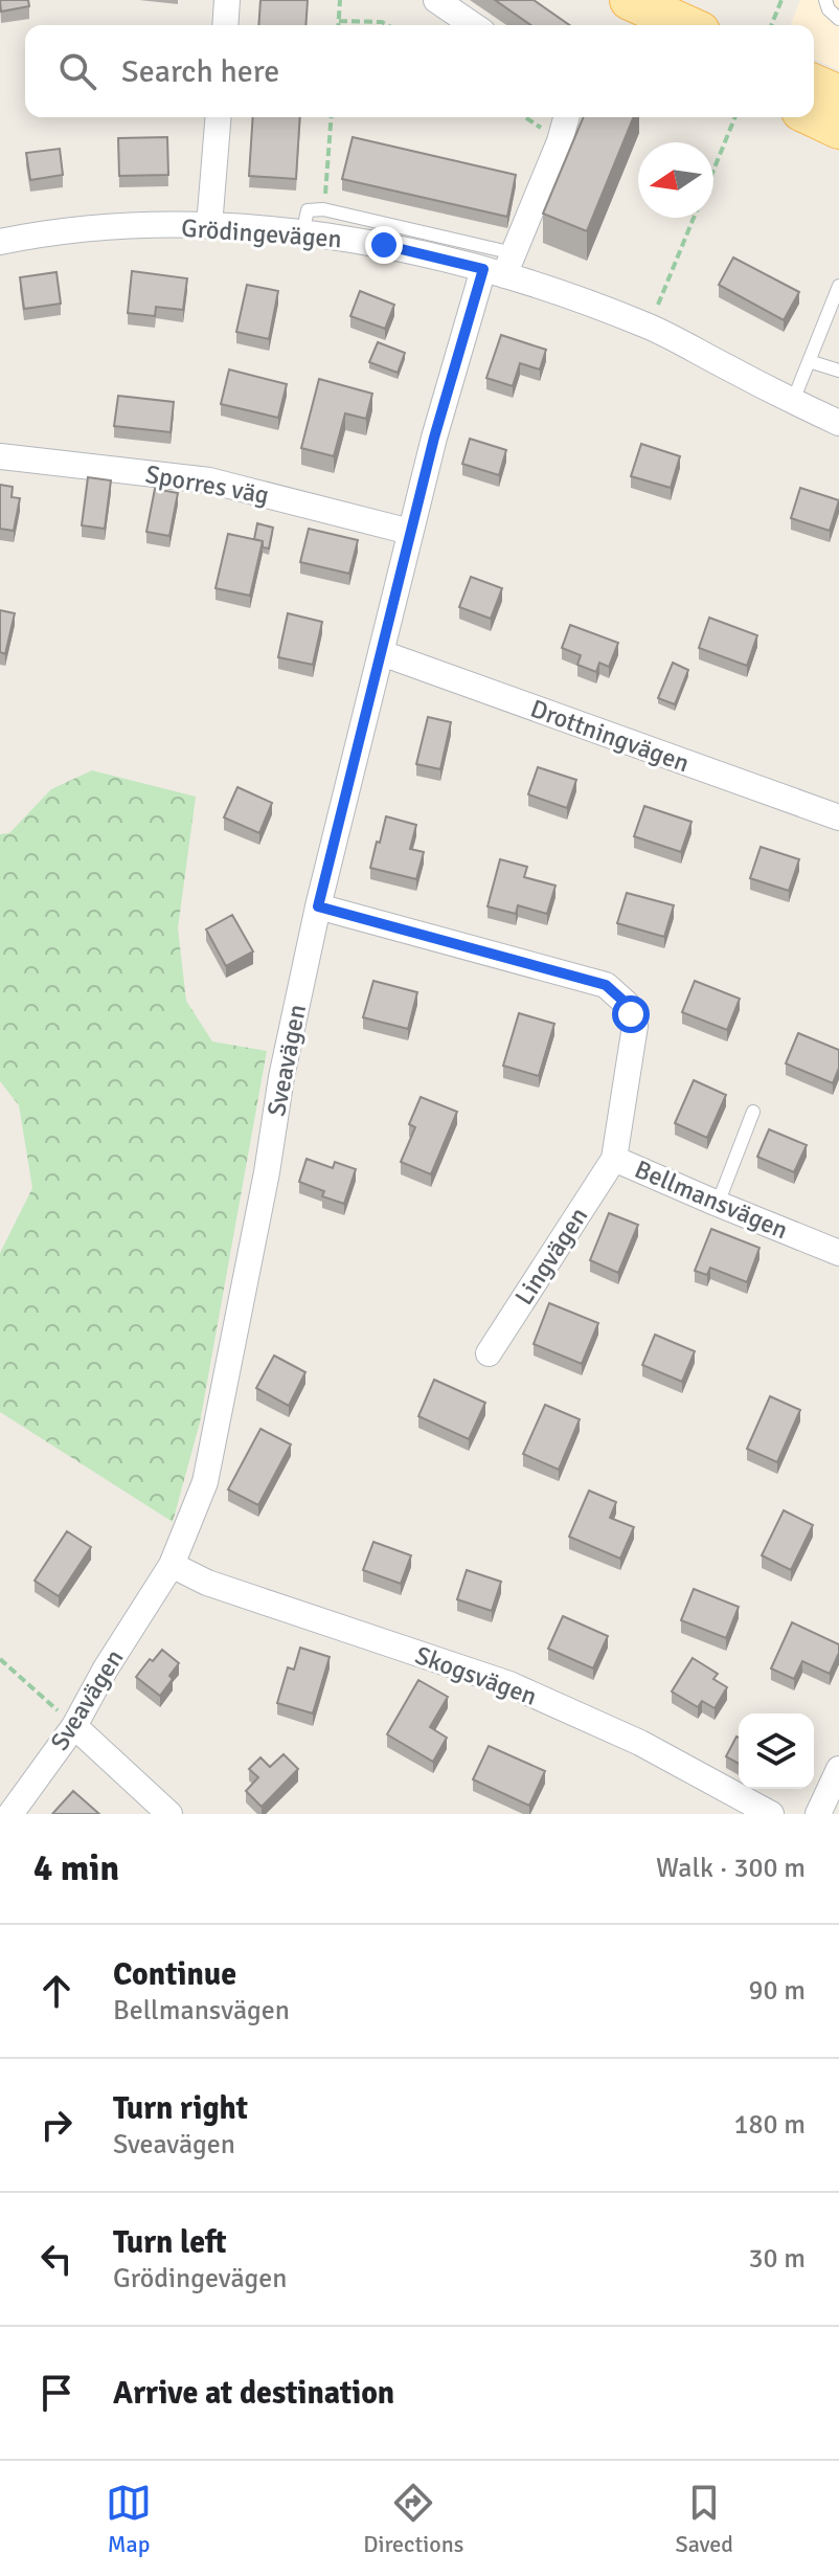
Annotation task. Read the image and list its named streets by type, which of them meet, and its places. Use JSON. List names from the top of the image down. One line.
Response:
{"streets":{"street":["Grödingevägen","Sporres väg","Drottningvägen","Sveavägen","Bellmansvägen","Lingvägen","Skogsvägen"]},"crossings":[["Grödingevägen","Sveavägen"],["Sporres väg","Sveavägen"],["Drottningvägen","Sveavägen"],["Sveavägen","Bellmansvägen"],["Sveavägen","Skogsvägen"],["Bellmansvägen","Lingvägen"]],"north":"left","page":{"search":"Search here","heading":["4 min","Walk · 300 m"],"list":[["Continue","Bellmansvägen","90 m"],["Turn right","Sveavägen","180 m"],["Turn left","Grödingevägen","30 m"],"Arrive at destination"],"nav":["Map","Directions","Saved"]}}
